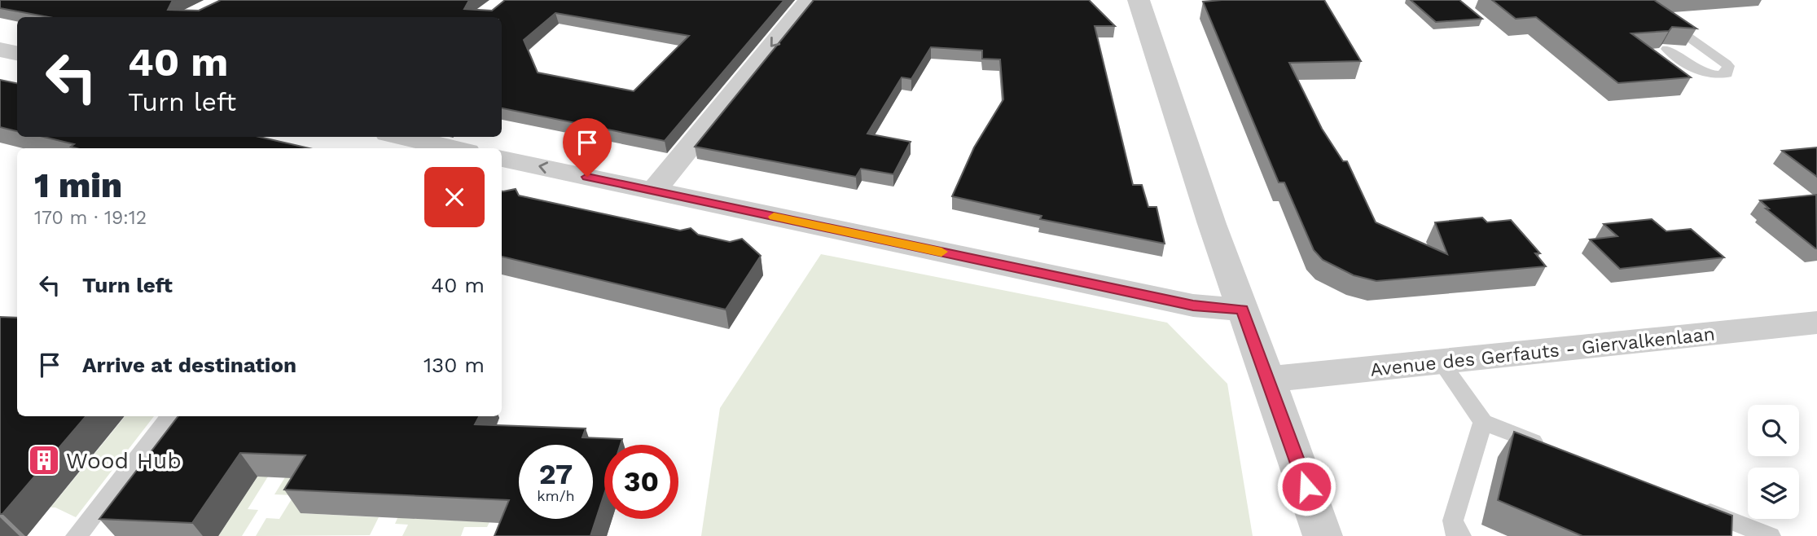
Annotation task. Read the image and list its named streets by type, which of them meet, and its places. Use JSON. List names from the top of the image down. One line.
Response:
{"streets":{"street":["Avenue des Gerfauts - Giervalkenlaan"]},"places":{"building":["Wood Hub"]},"page":{"turn":["40 m","Turn left"],"heading":["1 min","170 m · 19:12"],"list":[{"name":"Turn left","value":"40 m"},{"name":"Arrive at destination","value":"130 m"}],"speed":"27 km/h","limit":"30"}}
